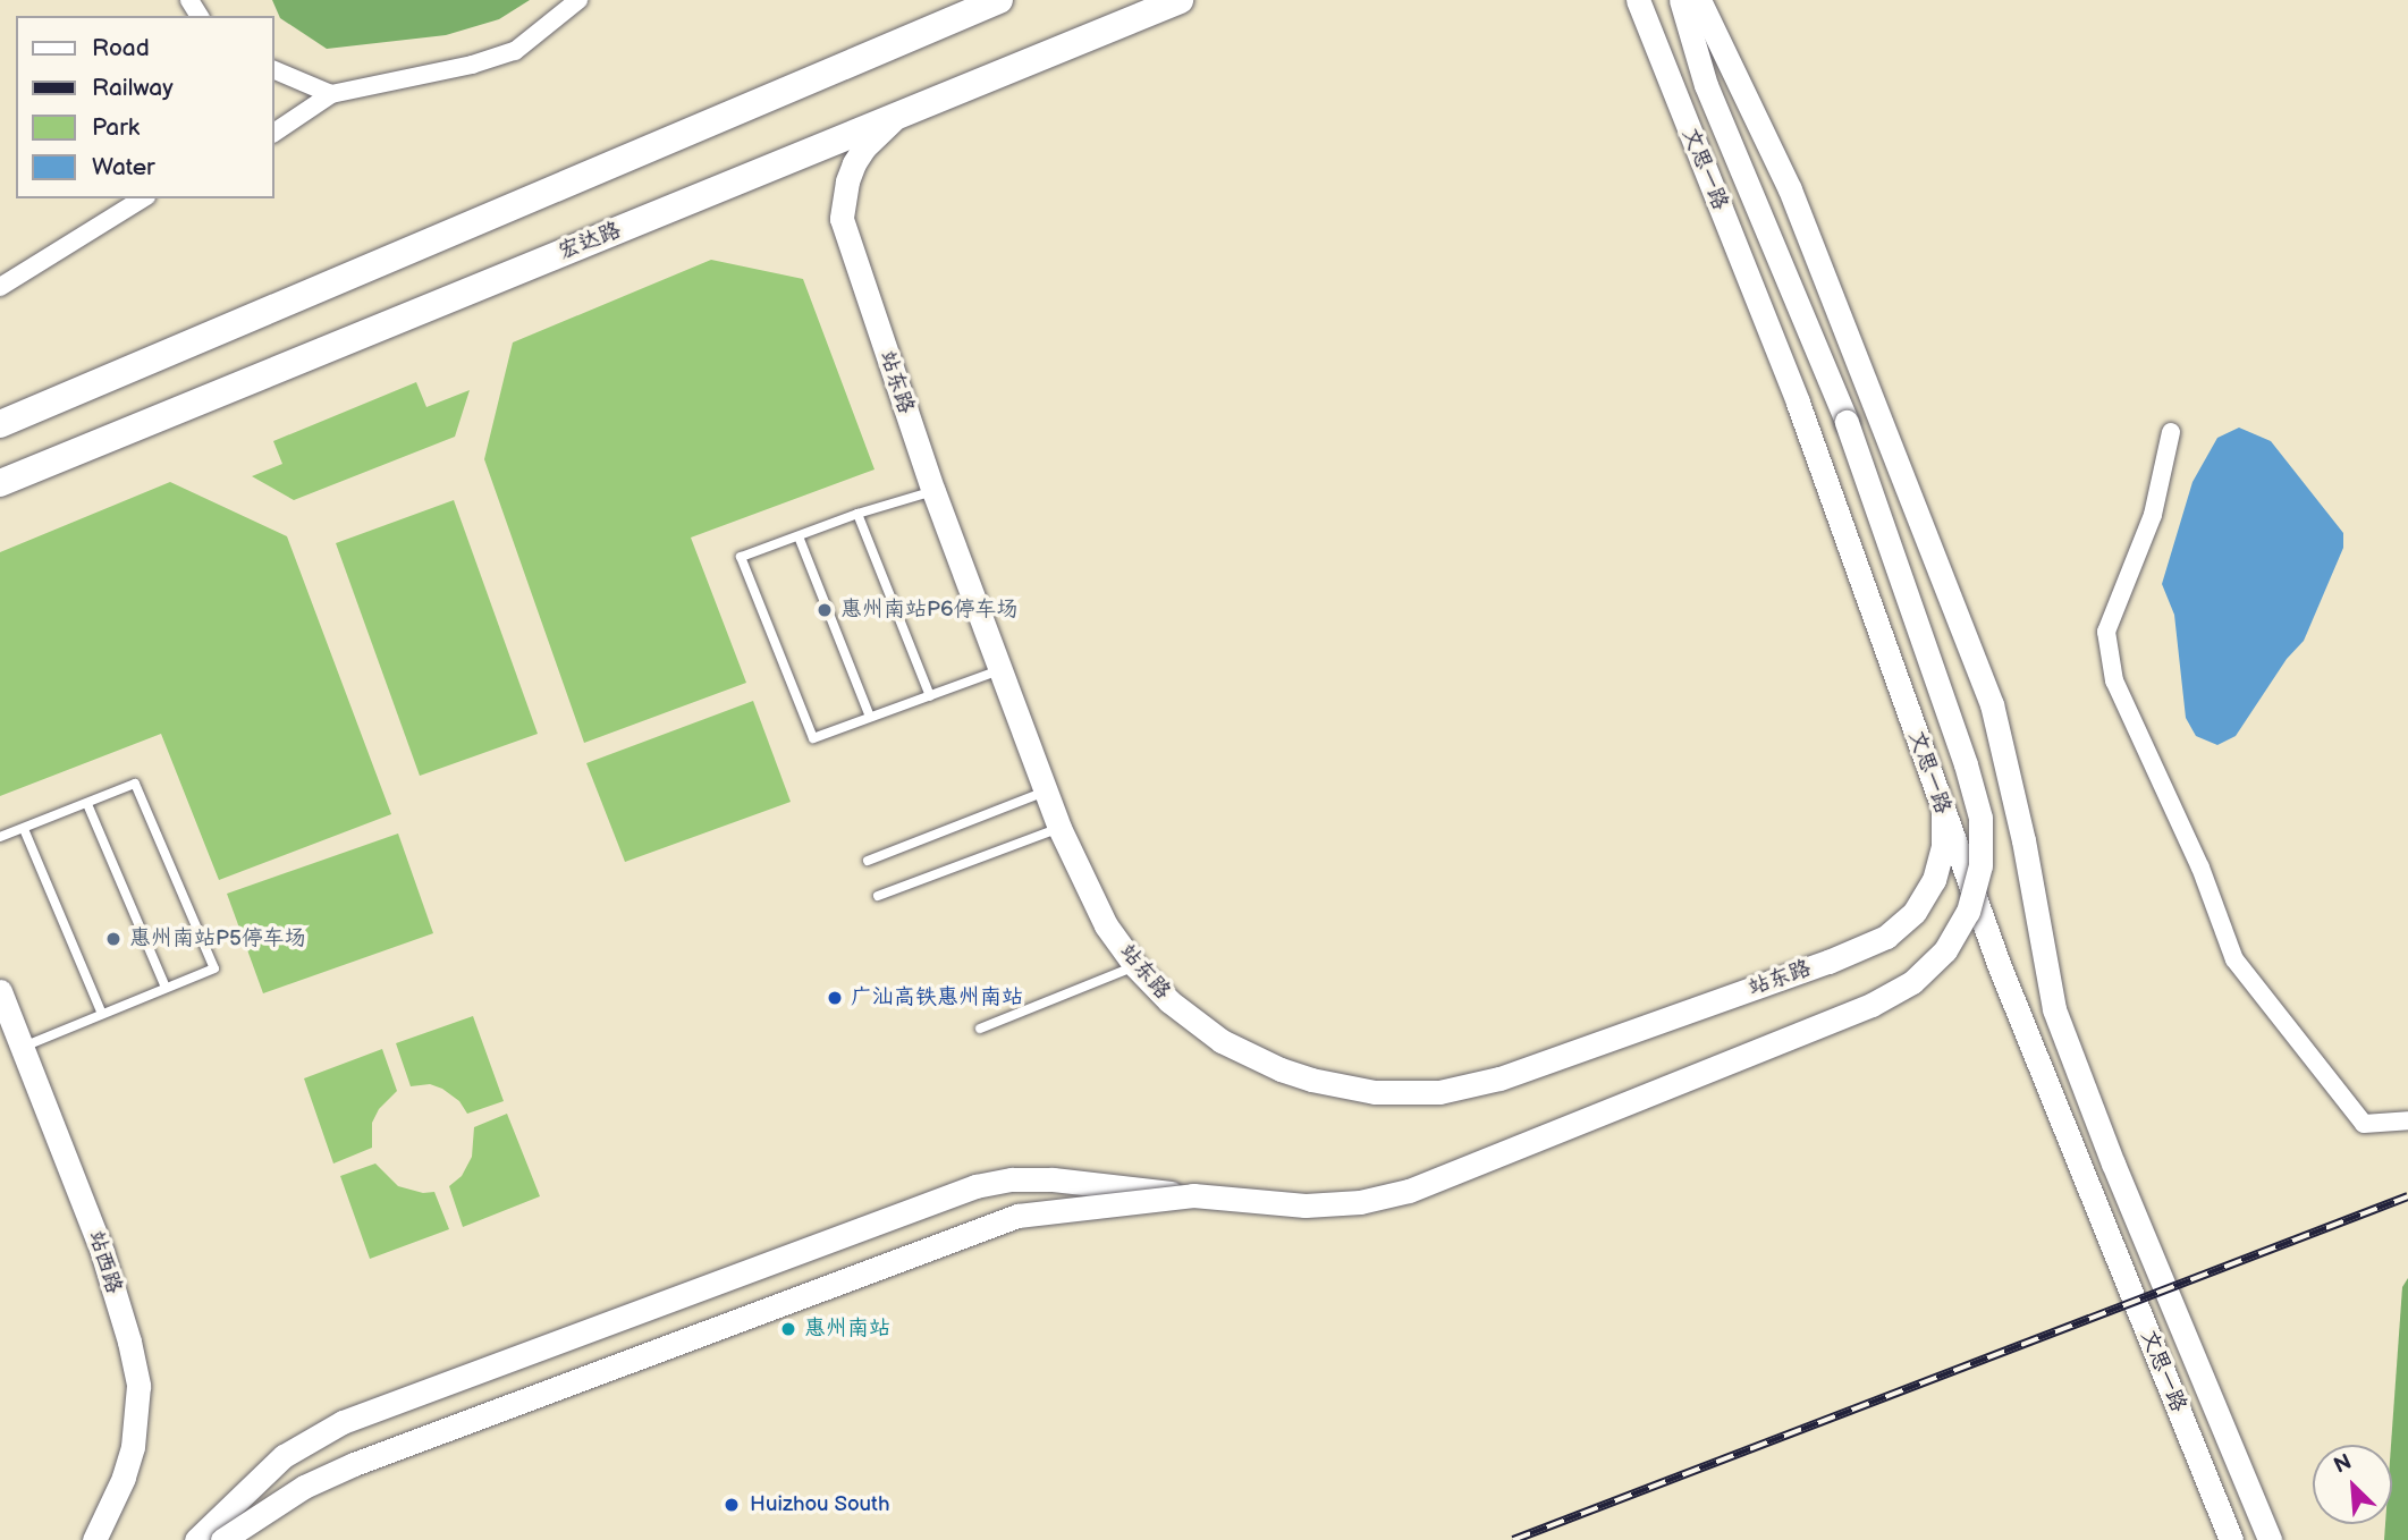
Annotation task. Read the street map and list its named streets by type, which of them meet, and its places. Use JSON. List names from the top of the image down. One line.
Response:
{"streets":{"main road":["宏达路"],"street":["文思一路","站东路","站西路"]},"crossings":[["文思一路","站东路"],["宏达路","站东路"]],"places":["惠州南站P6停车场","惠州南站P5停车场","广汕高铁惠州南站","惠州南站","Huizhou South"],"legend":["Road","Railway","Park","Water"],"north":"top left"}
